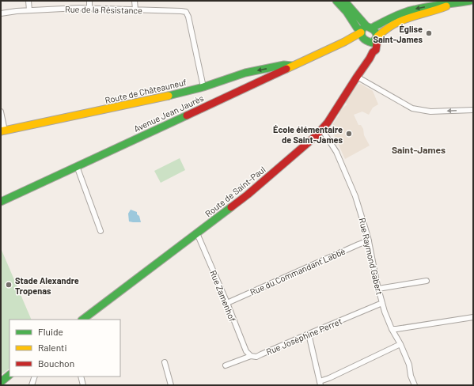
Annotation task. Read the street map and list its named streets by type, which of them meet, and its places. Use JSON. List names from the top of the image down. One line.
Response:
{"streets":{"main road":["Route de Châteauneuf","Avenue Jean Jaurès","Route de Saint-Paul"],"street":["Rue de la Résistance","Rue Raymond Gabert","Rue du Commandant Labbé","Rue Zamenhof","Rue Joséphine Perret"]},"crossings":[["Rue de la Résistance","Route de Châteauneuf"],["Route de Châteauneuf","Avenue Jean Jaurès"],["Avenue Jean Jaurès","Route de Saint-Paul"],["Route de Saint-Paul","Rue Raymond Gabert"],["Route de Saint-Paul","Rue Zamenhof"],["Rue Raymond Gabert","Rue du Commandant Labbé"],["Rue Raymond Gabert","Rue Joséphine Perret"],["Rue du Commandant Labbé","Rue Zamenhof"],["Rue Zamenhof","Rue Joséphine Perret"]],"districts":["Saint-James"],"places":["Église Saint-James","École élémentaire de Saint-James","Stade Alexandre Tropenas"],"legend":["Fluide","Ralenti","Bouchon"]}
